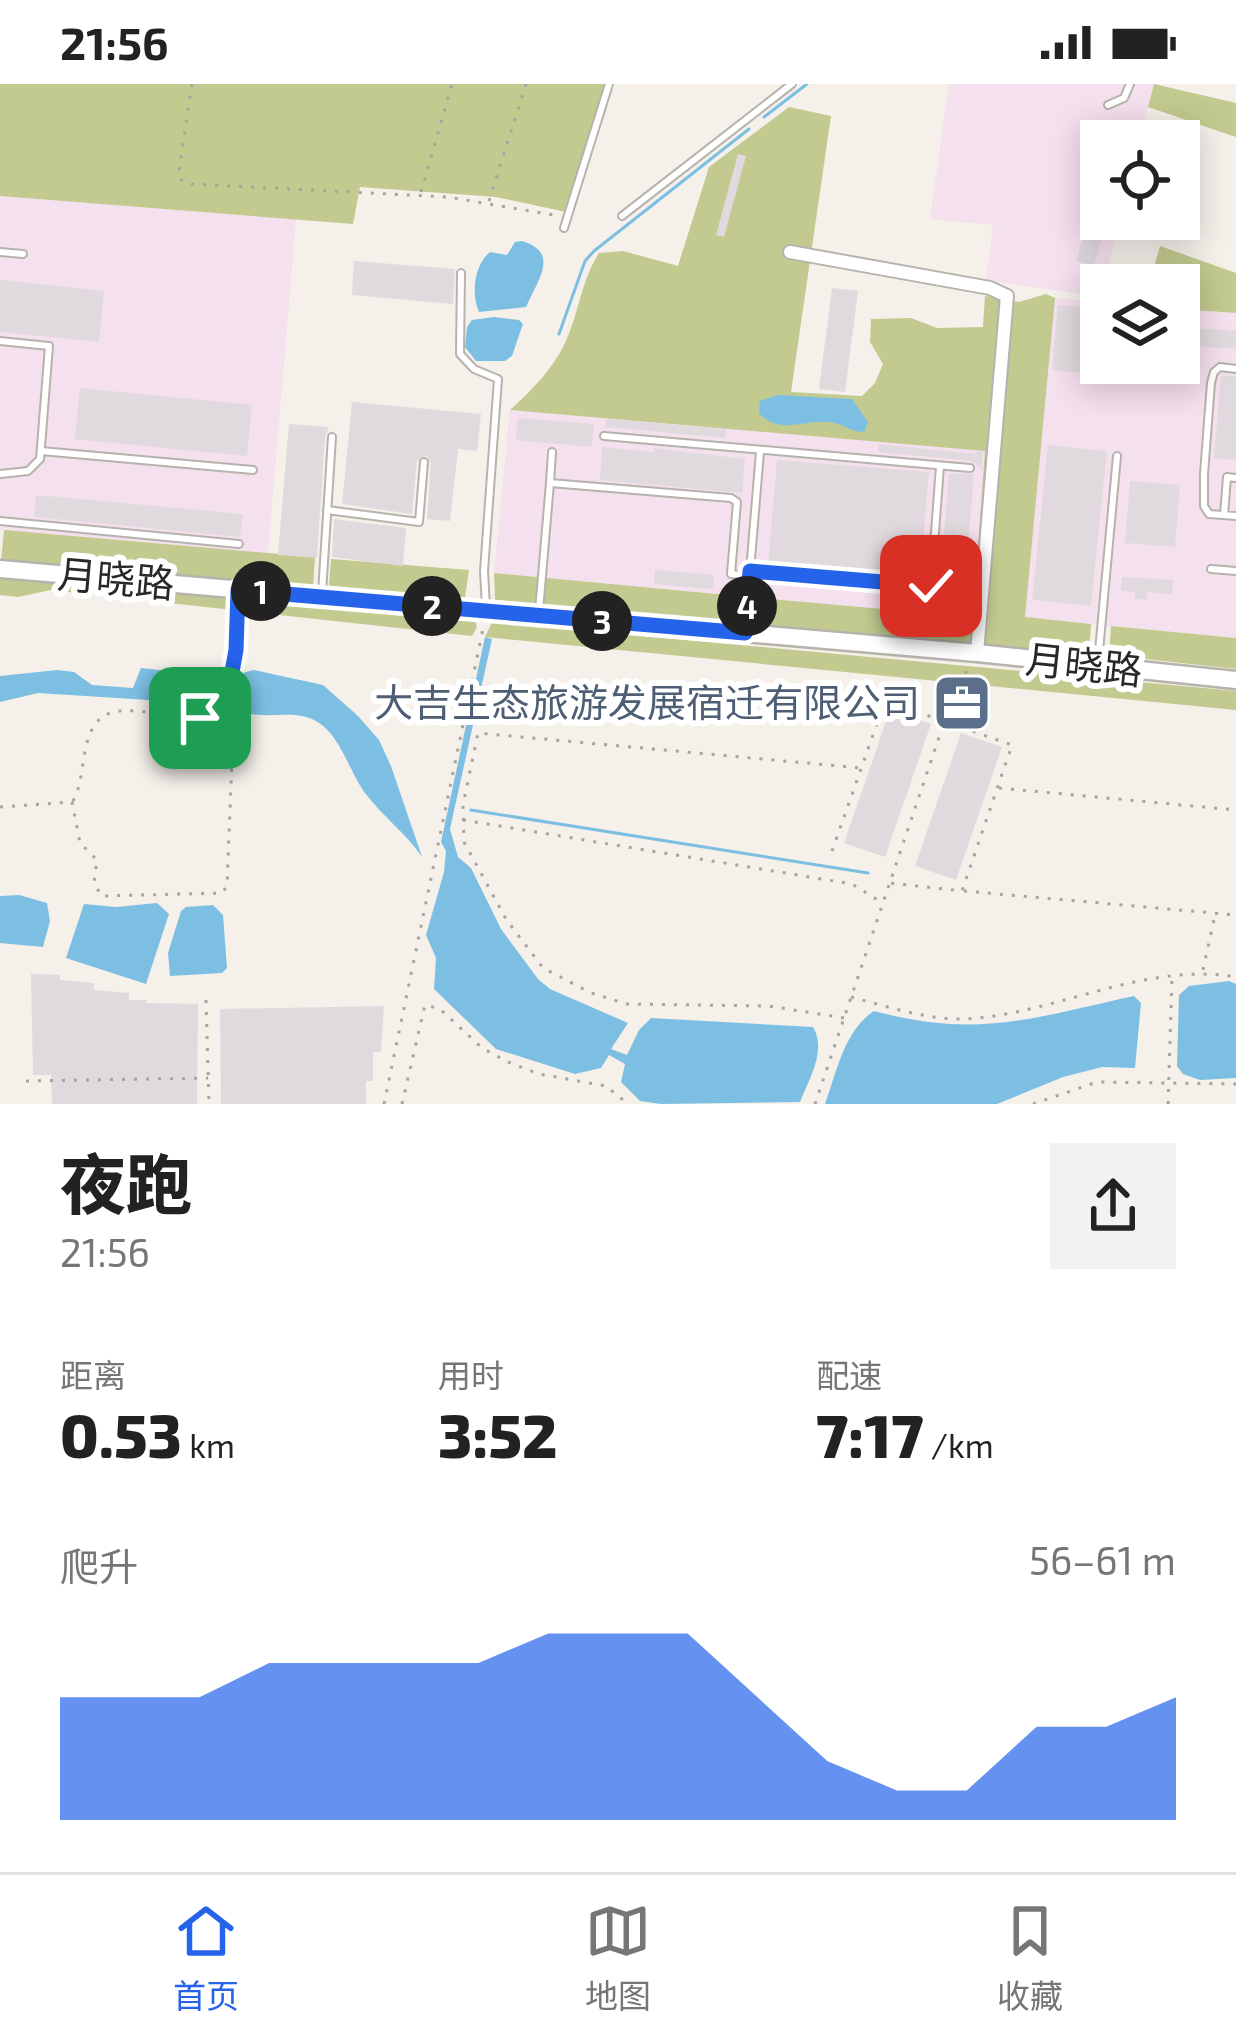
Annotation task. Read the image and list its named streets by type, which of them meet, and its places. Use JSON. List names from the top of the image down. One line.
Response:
{"streets":{"street":["月晓路"]},"places":{"office":["大吉生态旅游发展宿迁有限公司"]},"page":{"status":"21:56","pins":["1","2","4","3"],"heading":["夜跑","21:56"],"stats":[["距离","0.53 km"],["用时","3:52"],["配速","7:17 /km"]],"chart":["爬升","56–61 m"],"tabs":["首页","地图","收藏"]}}
